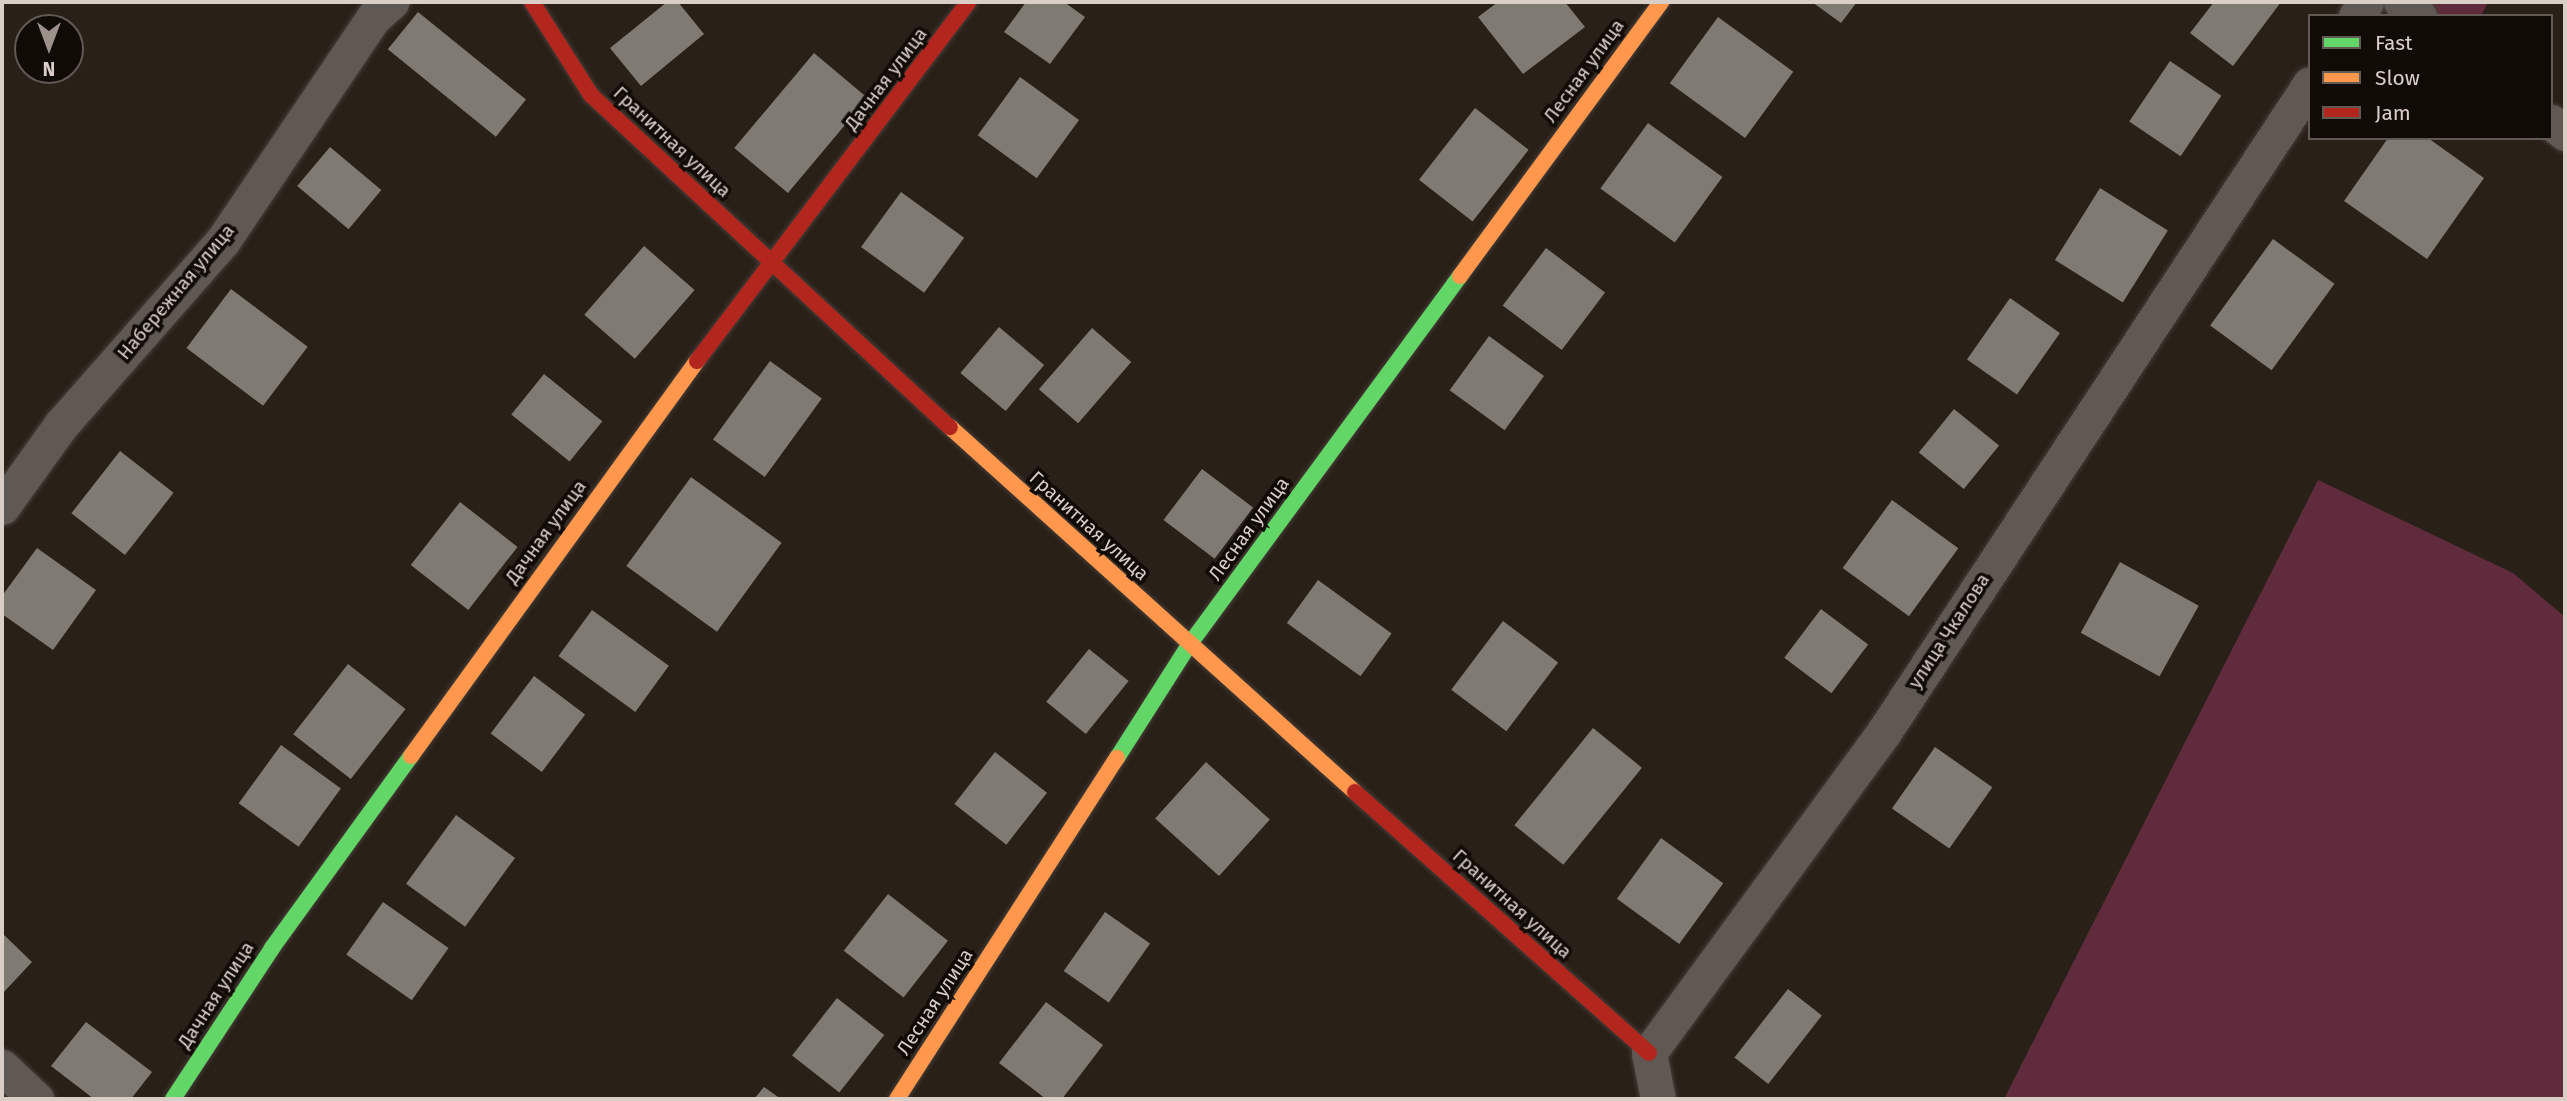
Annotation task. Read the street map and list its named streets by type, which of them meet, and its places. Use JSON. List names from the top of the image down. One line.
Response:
{"streets":{"street":["Лесная улица","Дачная улица","Гранитная улица","Набережная улица","улица Чкалова"]},"crossings":[["Лесная улица","Гранитная улица"],["Дачная улица","Гранитная улица"],["Гранитная улица","улица Чкалова"]],"legend":["Fast","Slow","Jam"],"north":"bottom"}
